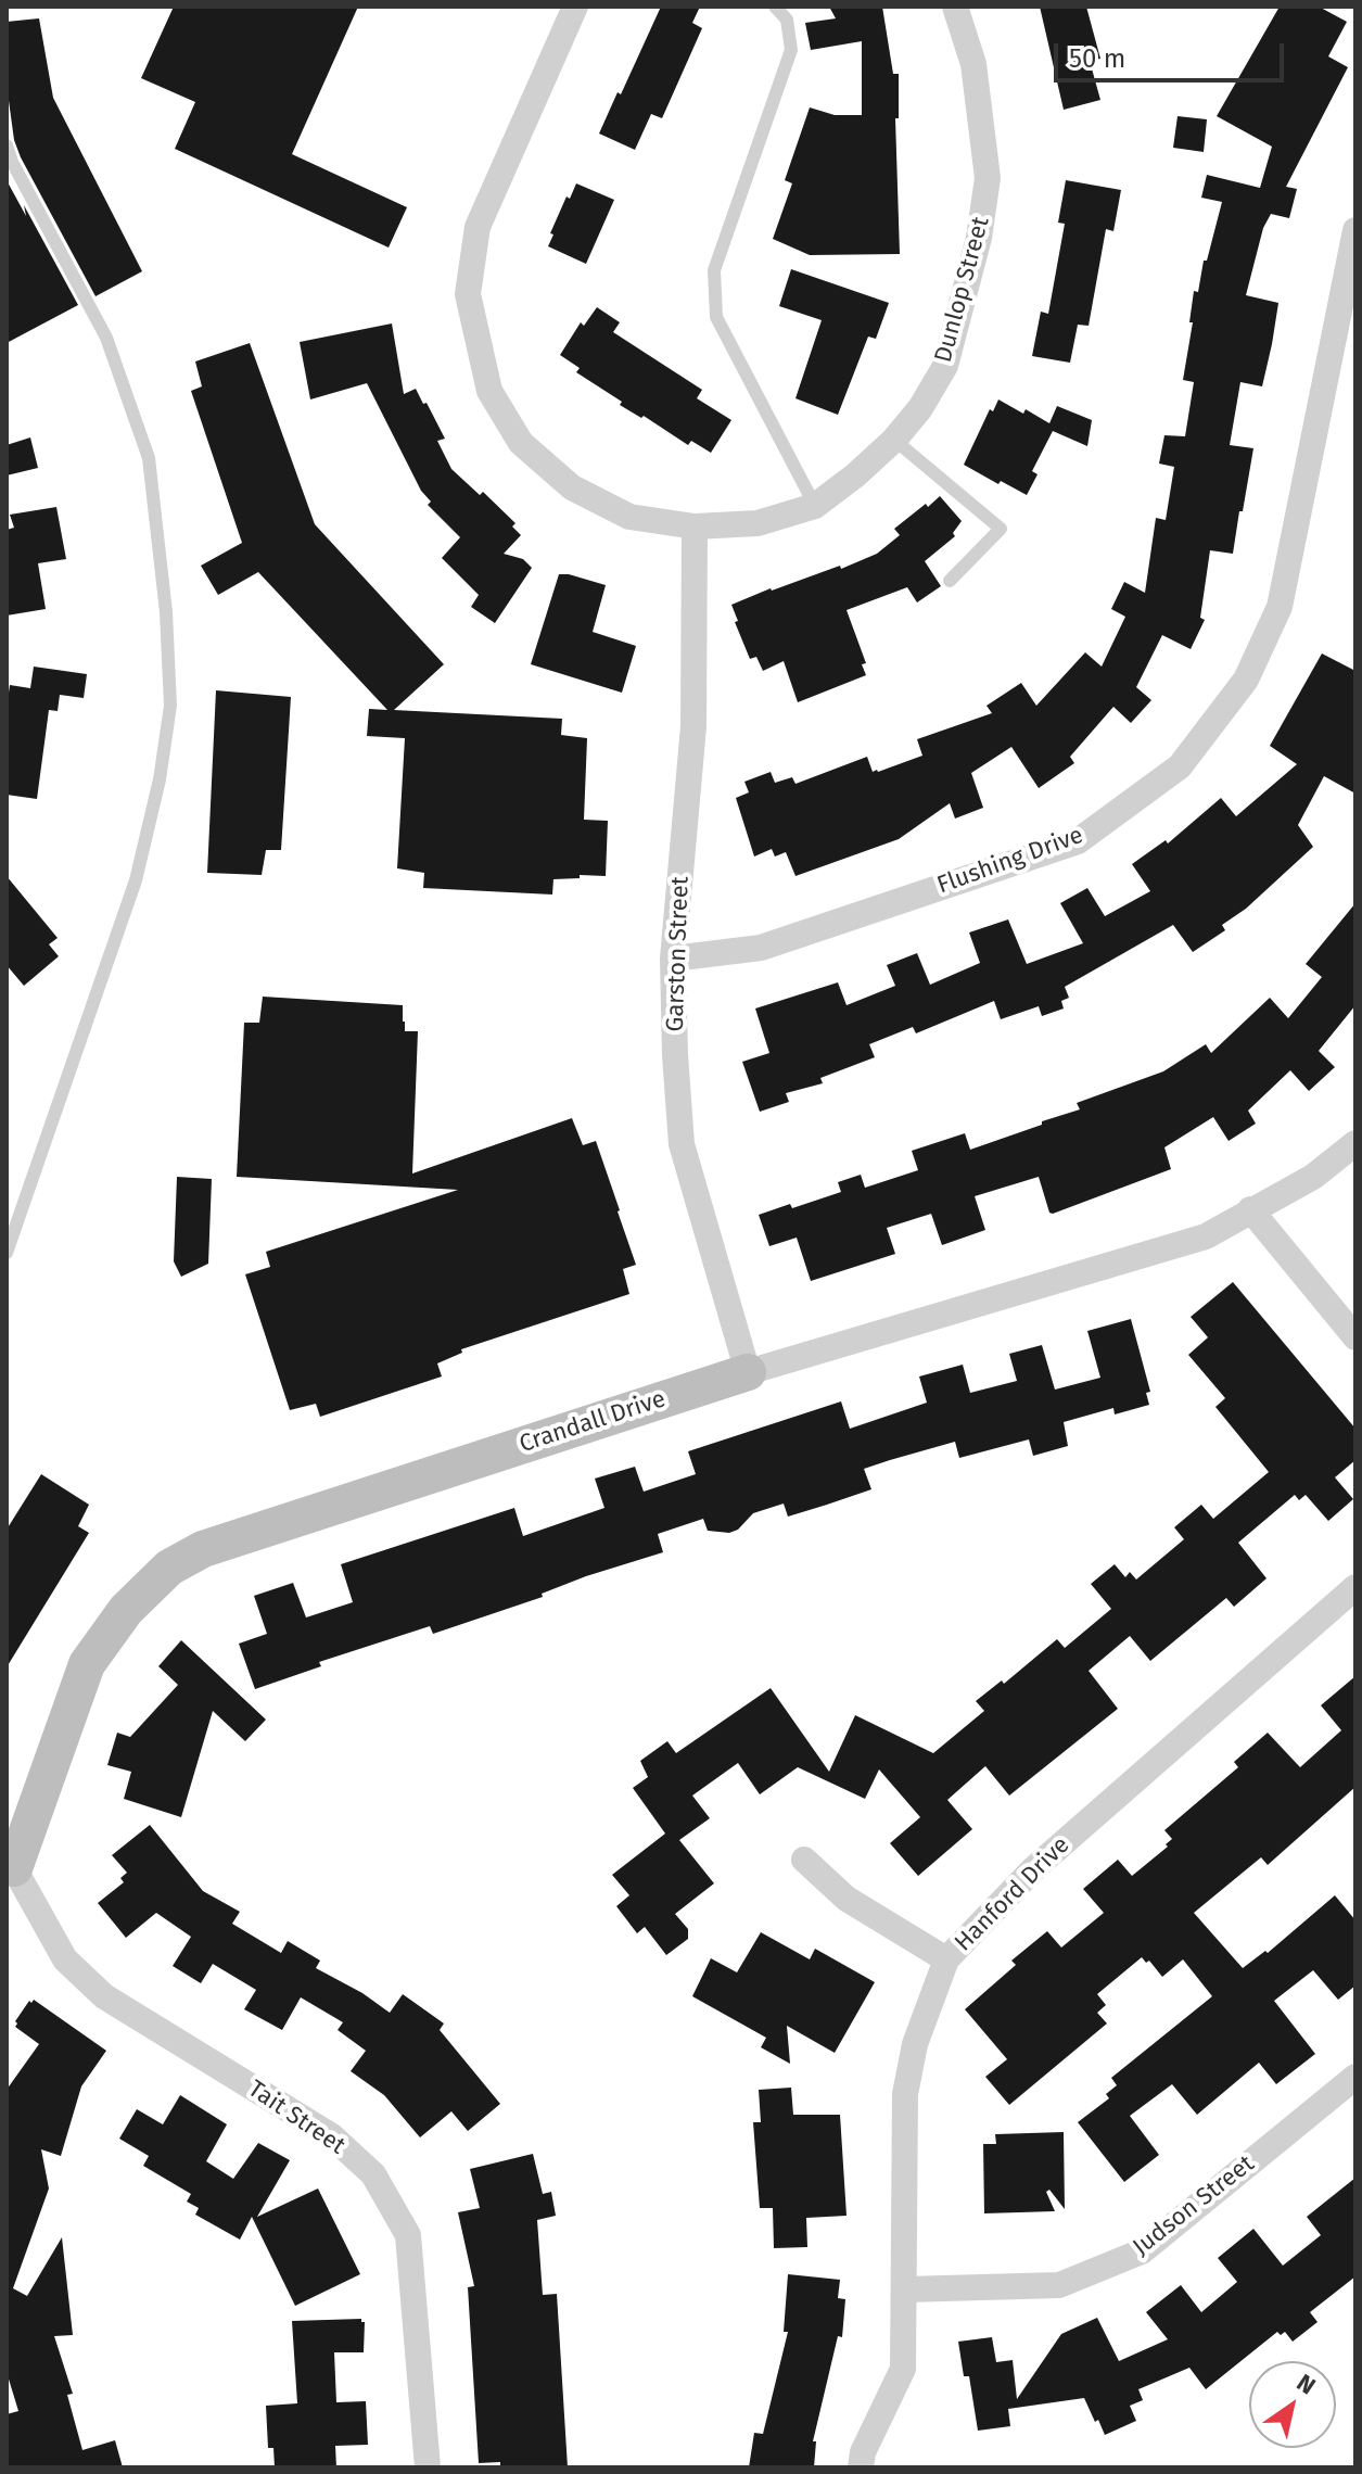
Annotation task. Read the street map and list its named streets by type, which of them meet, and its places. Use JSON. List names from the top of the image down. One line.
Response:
{"streets":{"street":["Dunlop Street","Flushing Drive","Garston Street","Crandall Drive","Hanford Drive","Tait Street","Judson Street"]},"crossings":[["Dunlop Street","Garston Street"],["Flushing Drive","Garston Street"],["Garston Street","Crandall Drive"],["Crandall Drive","Tait Street"],["Hanford Drive","Judson Street"]],"scale_bar":"50 m","north":"top right"}
